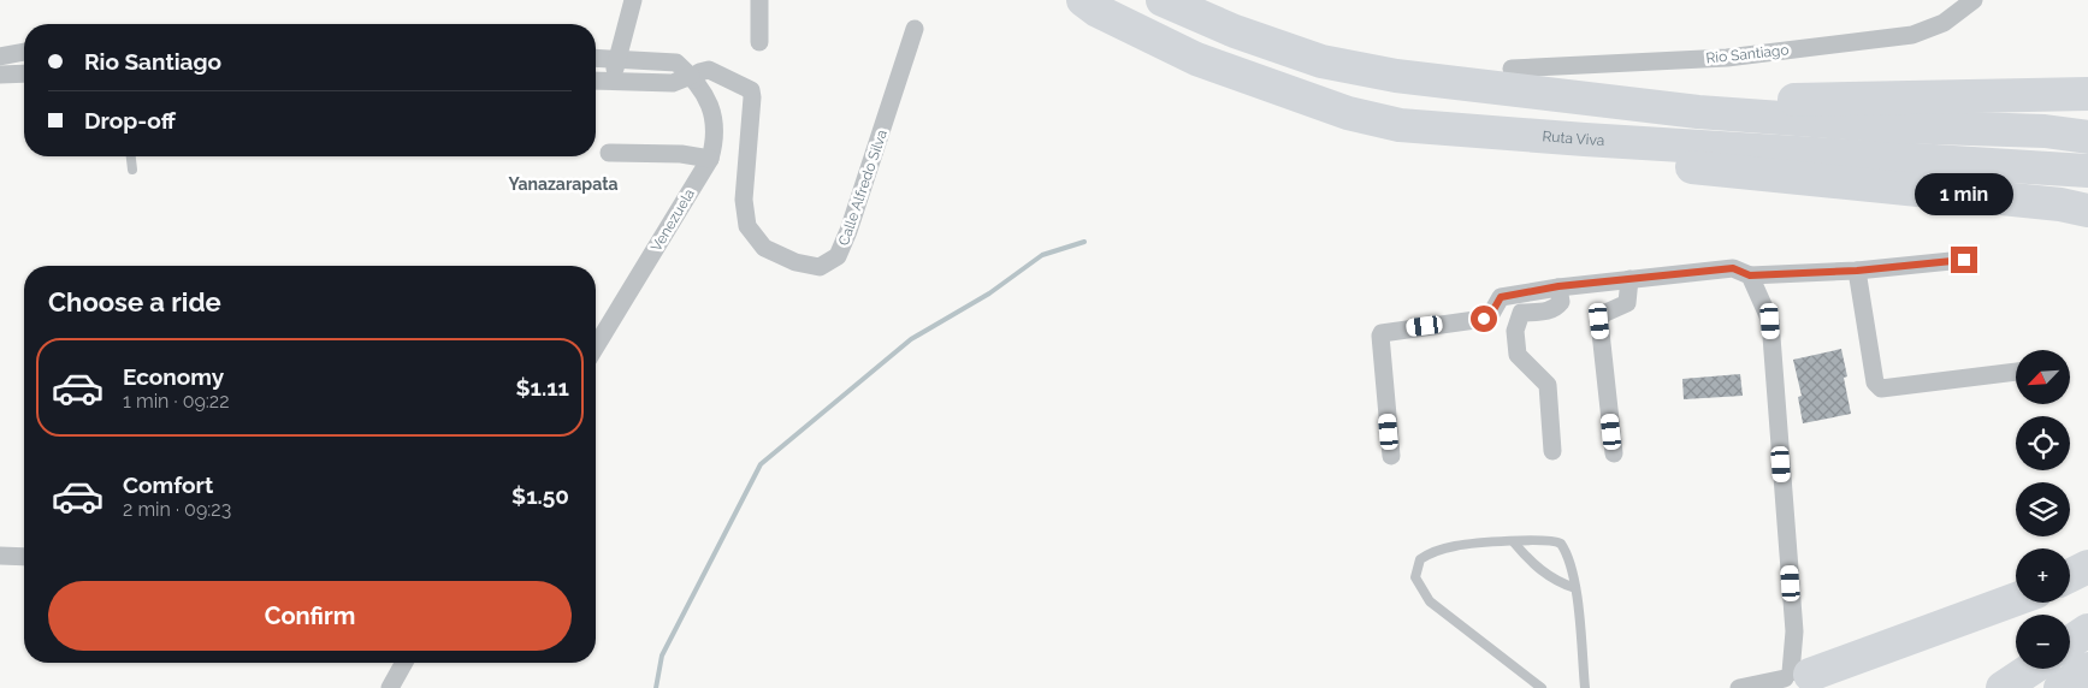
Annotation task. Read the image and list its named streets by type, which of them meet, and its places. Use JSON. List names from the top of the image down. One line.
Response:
{"streets":{"highway":["Ruta Viva"],"street":["Rio Santiago","Calle Alfredo Silva","Venezuela"]},"crossings":[["Calle Alfredo Silva","Venezuela"]],"districts":["Yanazarapata"],"north":"bottom left","page":{"banner":["Rio Santiago","Drop-off"],"bubble":"1 min","heading":"Choose a ride","list":[{"name":"Economy","note":"1 min · 09:22","value":"$1.11"},{"name":"Comfort","note":"2 min · 09:23","value":"$1.50"}],"map_buttons":["+","−"],"buttons":"Confirm"}}
